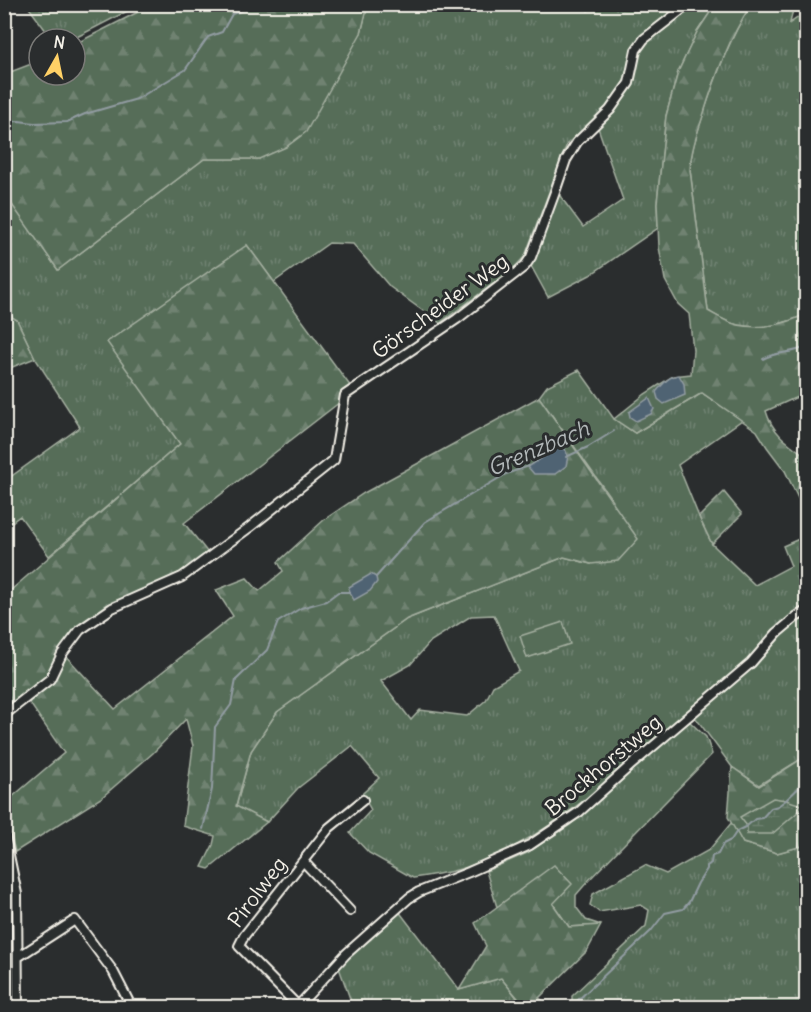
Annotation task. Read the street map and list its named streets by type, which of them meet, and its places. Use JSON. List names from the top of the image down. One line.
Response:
{"streets":{"street":["Görscheider Weg","Brockhorstweg","Pirolweg"]},"crossings":[["Brockhorstweg","Pirolweg"]],"water":["Grenzbach"],"north":"top"}
